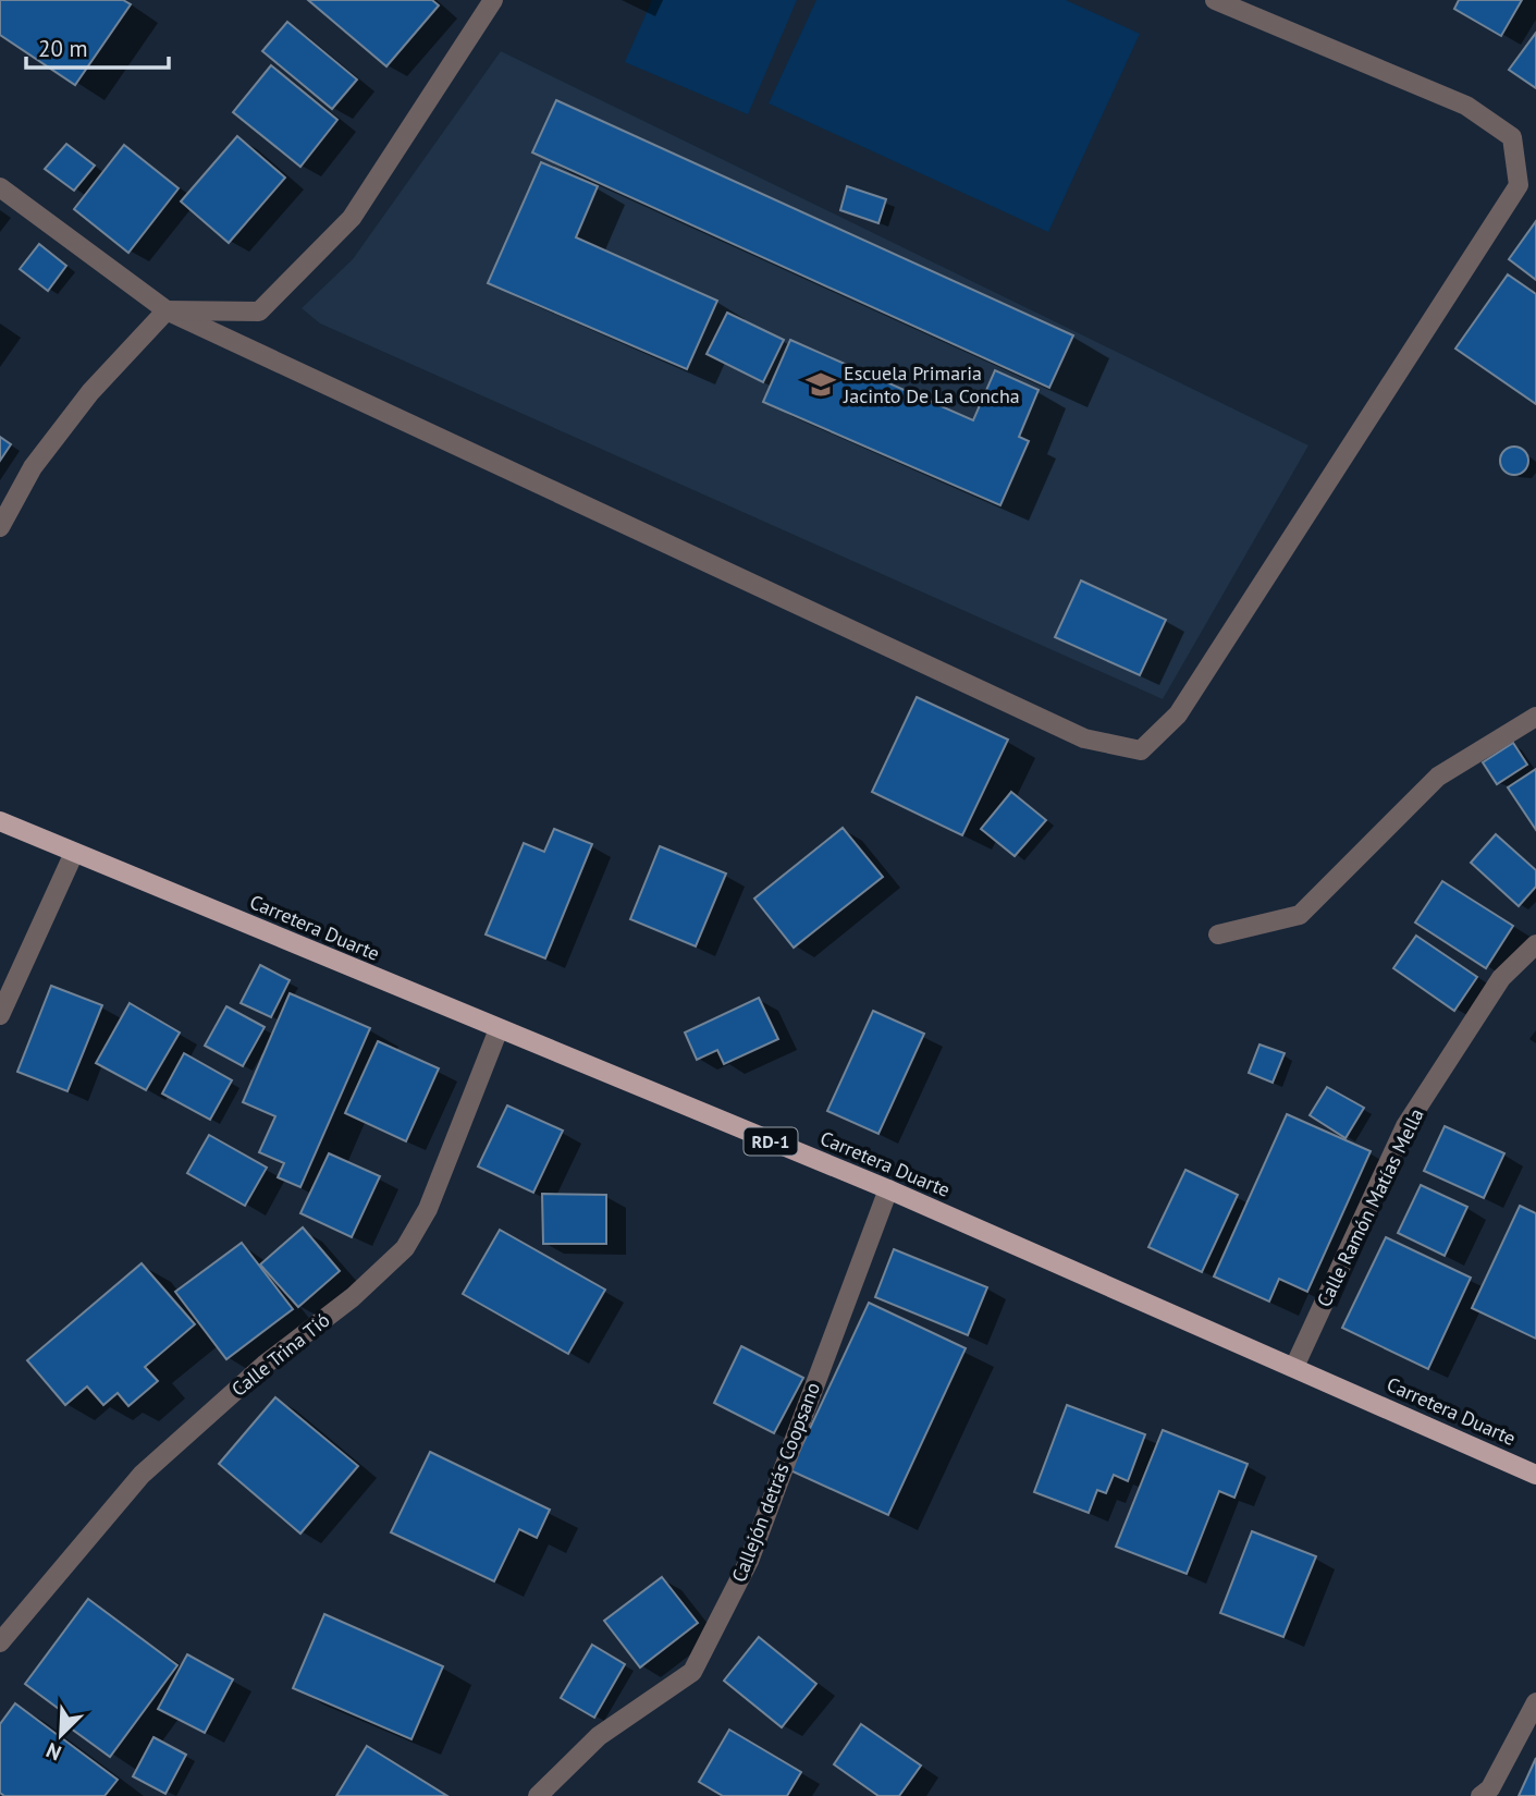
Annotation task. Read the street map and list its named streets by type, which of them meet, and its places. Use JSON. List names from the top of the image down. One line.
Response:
{"streets":{"main road":["Carretera Duarte","RD-1"],"street":["Calle Ramón Matías Mella","Calle Trina Tió","Callejón detrás Coopsano"]},"crossings":[["Carretera Duarte","Calle Ramón Matías Mella"],["Carretera Duarte","Calle Trina Tió"],["Carretera Duarte","Callejón detrás Coopsano"]],"places":{"school or university":["Escuela Primaria Jacinto De La Concha"]},"scale_bar":"20 m","north":"bottom left"}
